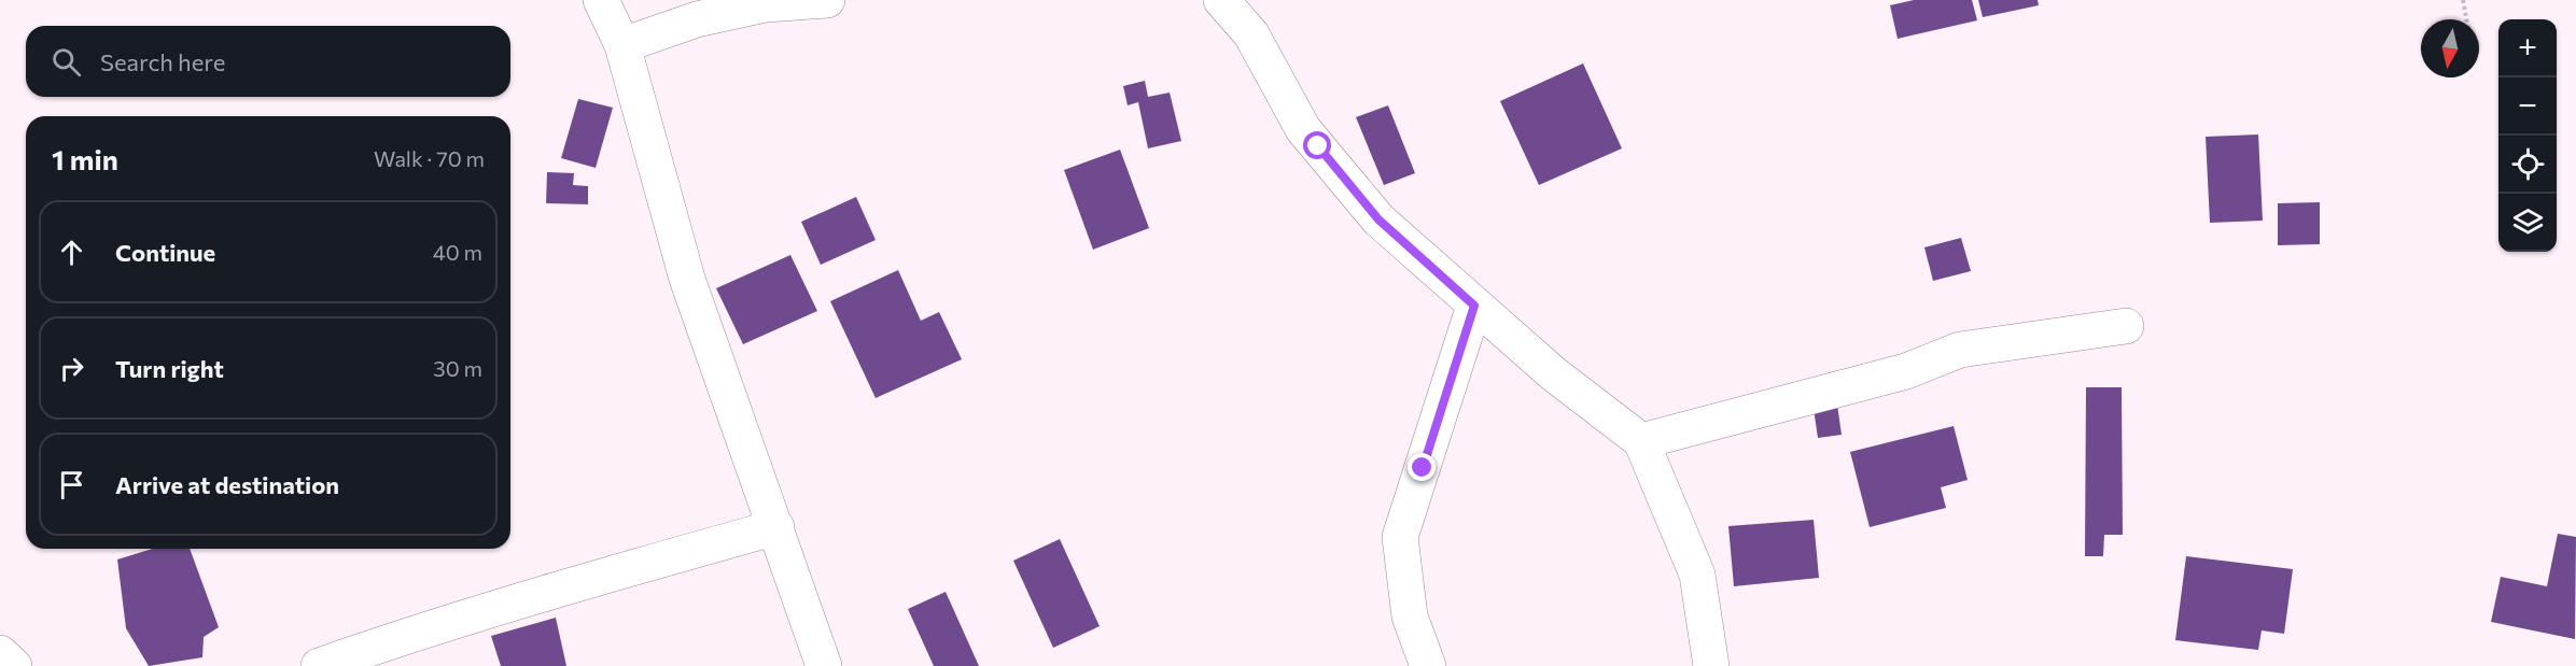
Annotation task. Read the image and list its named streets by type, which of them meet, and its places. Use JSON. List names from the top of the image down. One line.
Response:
{"north":"bottom","page":{"map_buttons":["+","−"],"search":"Search here","heading":["1 min","Walk · 70 m"],"list":[["Continue","40 m"],["Turn right","30 m"],"Arrive at destination"]}}
